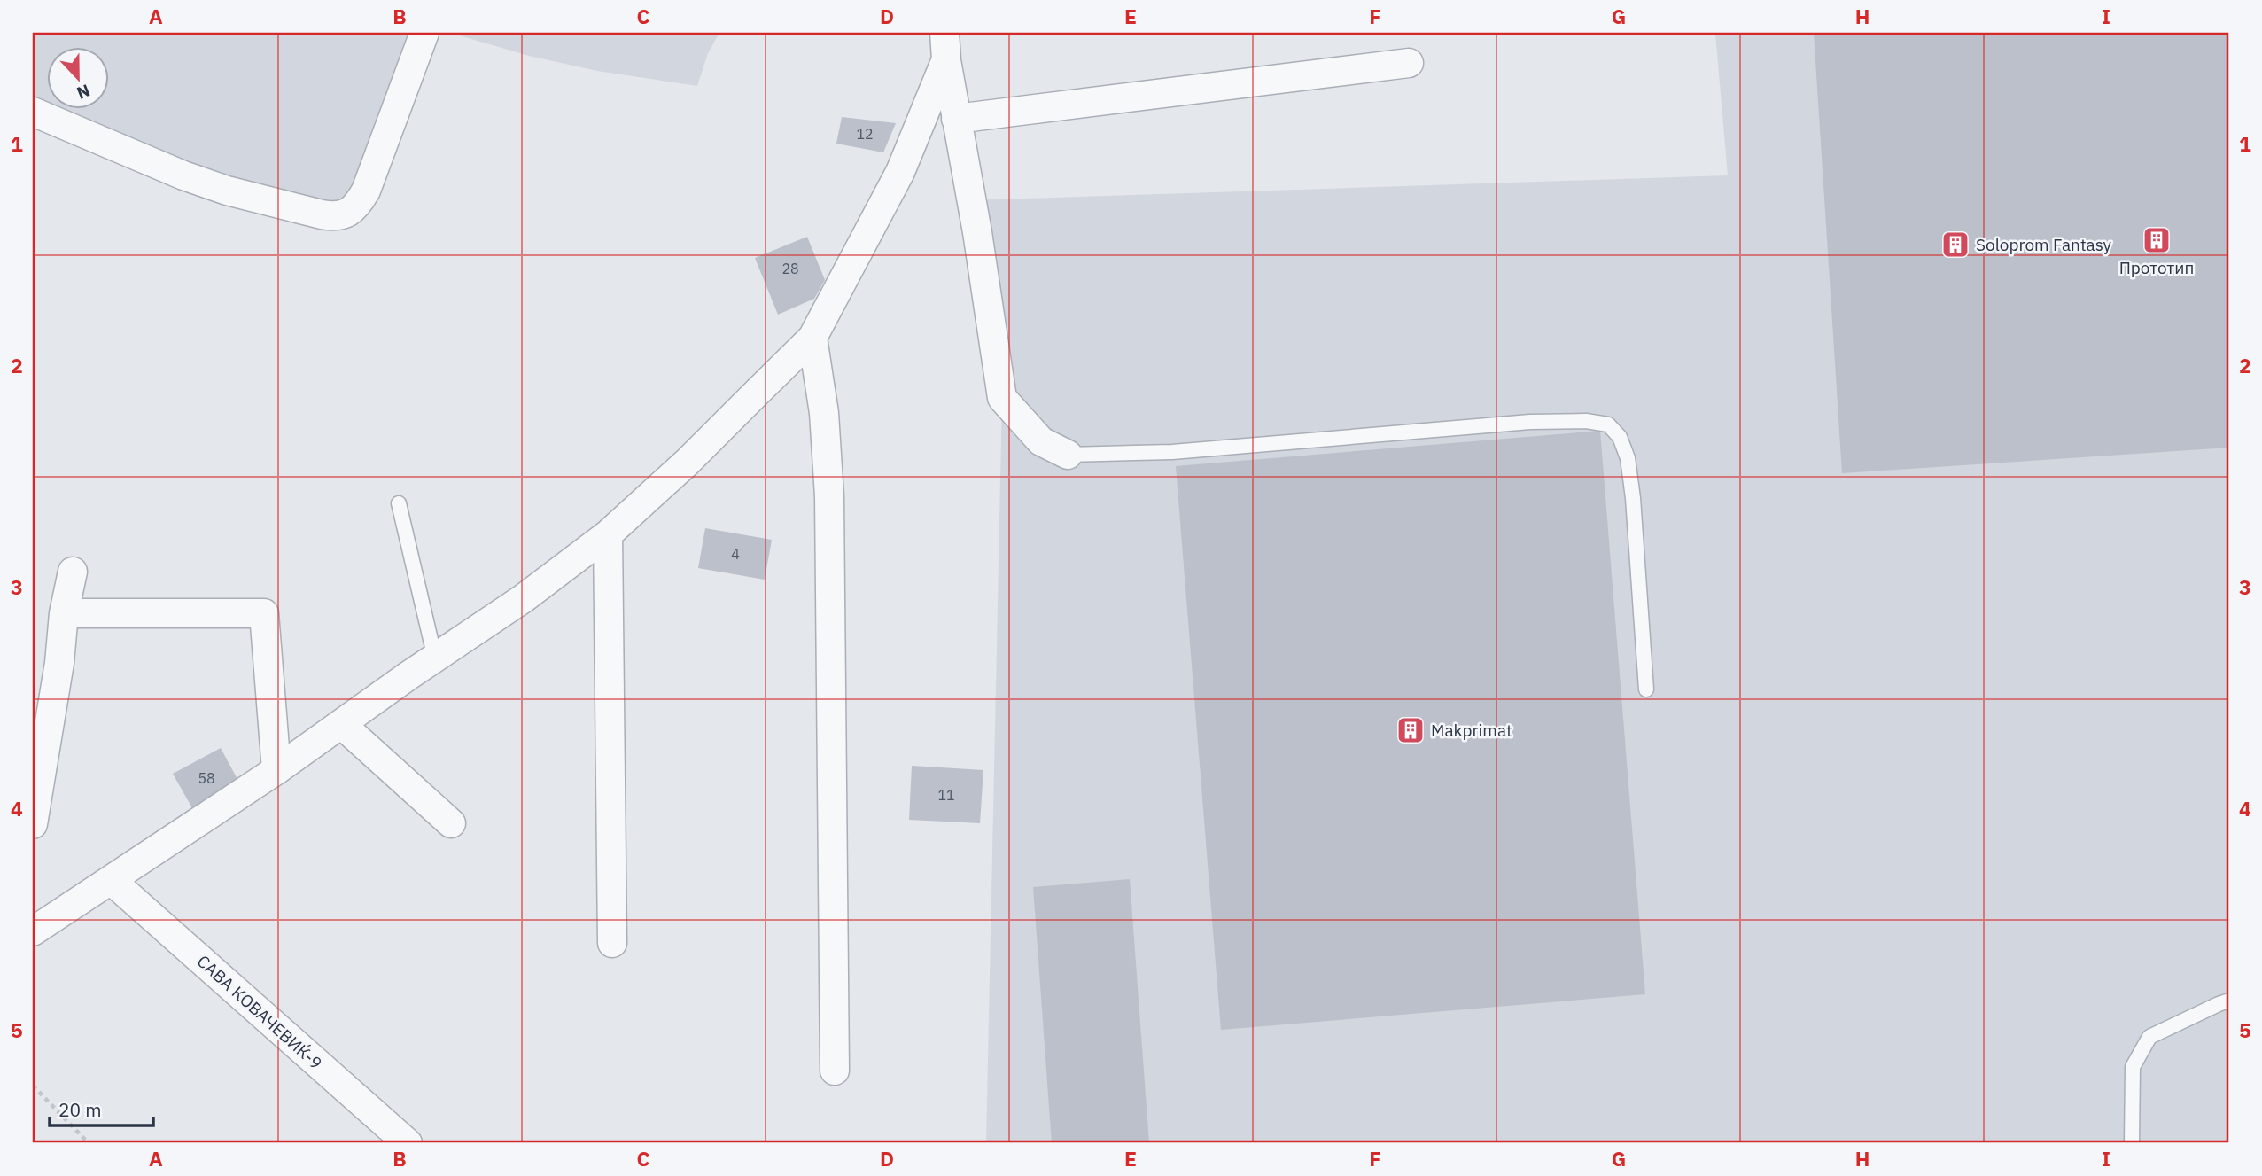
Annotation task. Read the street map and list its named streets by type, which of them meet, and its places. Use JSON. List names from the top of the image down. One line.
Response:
{"streets":{"street":["САВА КОВАЧЕВИЌ-9"]},"places":{"building":["Прототип","Soloprom Fantasy","Makprimat"]},"house_numbers":["12","28","4","58","11"],"scale_bar":"20 m","north":"bottom","grid":{"columns":["A","B","C","D","E","F","G","H","I"],"rows":["1","2","3","4","5"]}}
